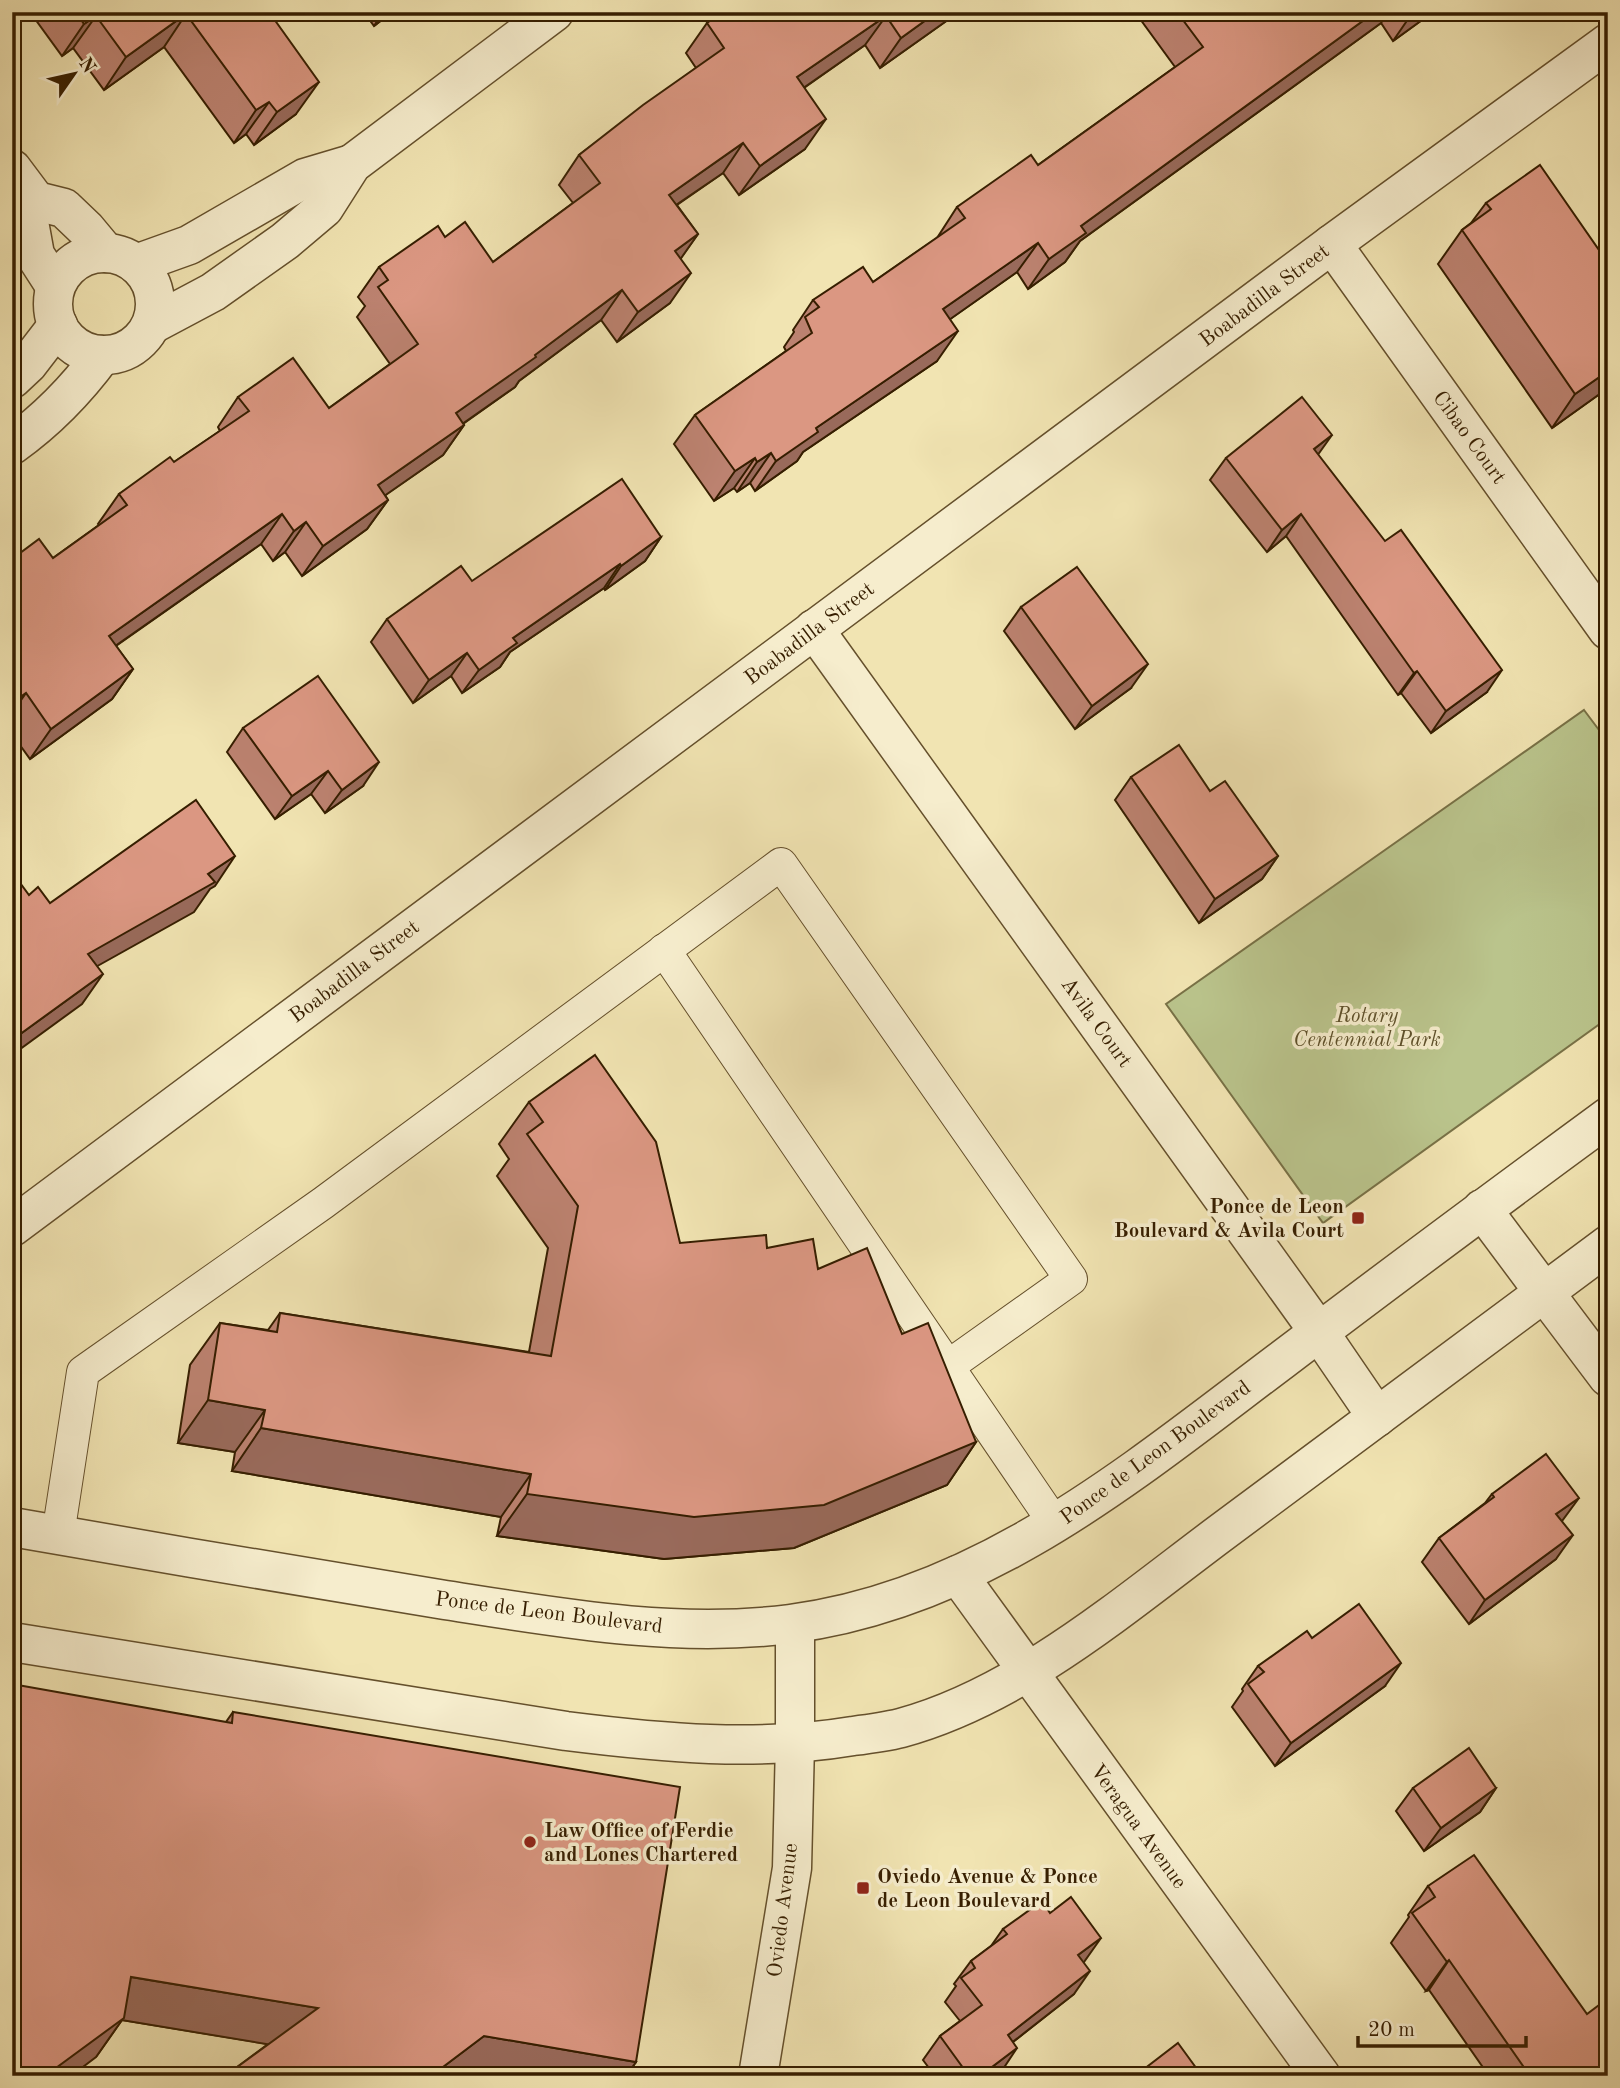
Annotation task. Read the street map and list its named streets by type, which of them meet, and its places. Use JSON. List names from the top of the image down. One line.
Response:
{"streets":{"street":["Boabadilla Street","Cibao Court","Avila Court","Ponce de Leon Boulevard","Veragua Avenue","Oviedo Avenue"]},"crossings":[["Boabadilla Street","Cibao Court"],["Boabadilla Street","Avila Court"],["Avila Court","Ponce de Leon Boulevard"],["Ponce de Leon Boulevard","Veragua Avenue"],["Ponce de Leon Boulevard","Oviedo Avenue"]],"parks":["Rotary Centennial Park"],"places":{"transit":["Ponce de Leon Boulevard & Avila Court","Oviedo Avenue & Ponce de Leon Boulevard"],"other":["Law Office of Ferdie and Lones Chartered"]},"scale_bar":"20 m","north":"top right"}
